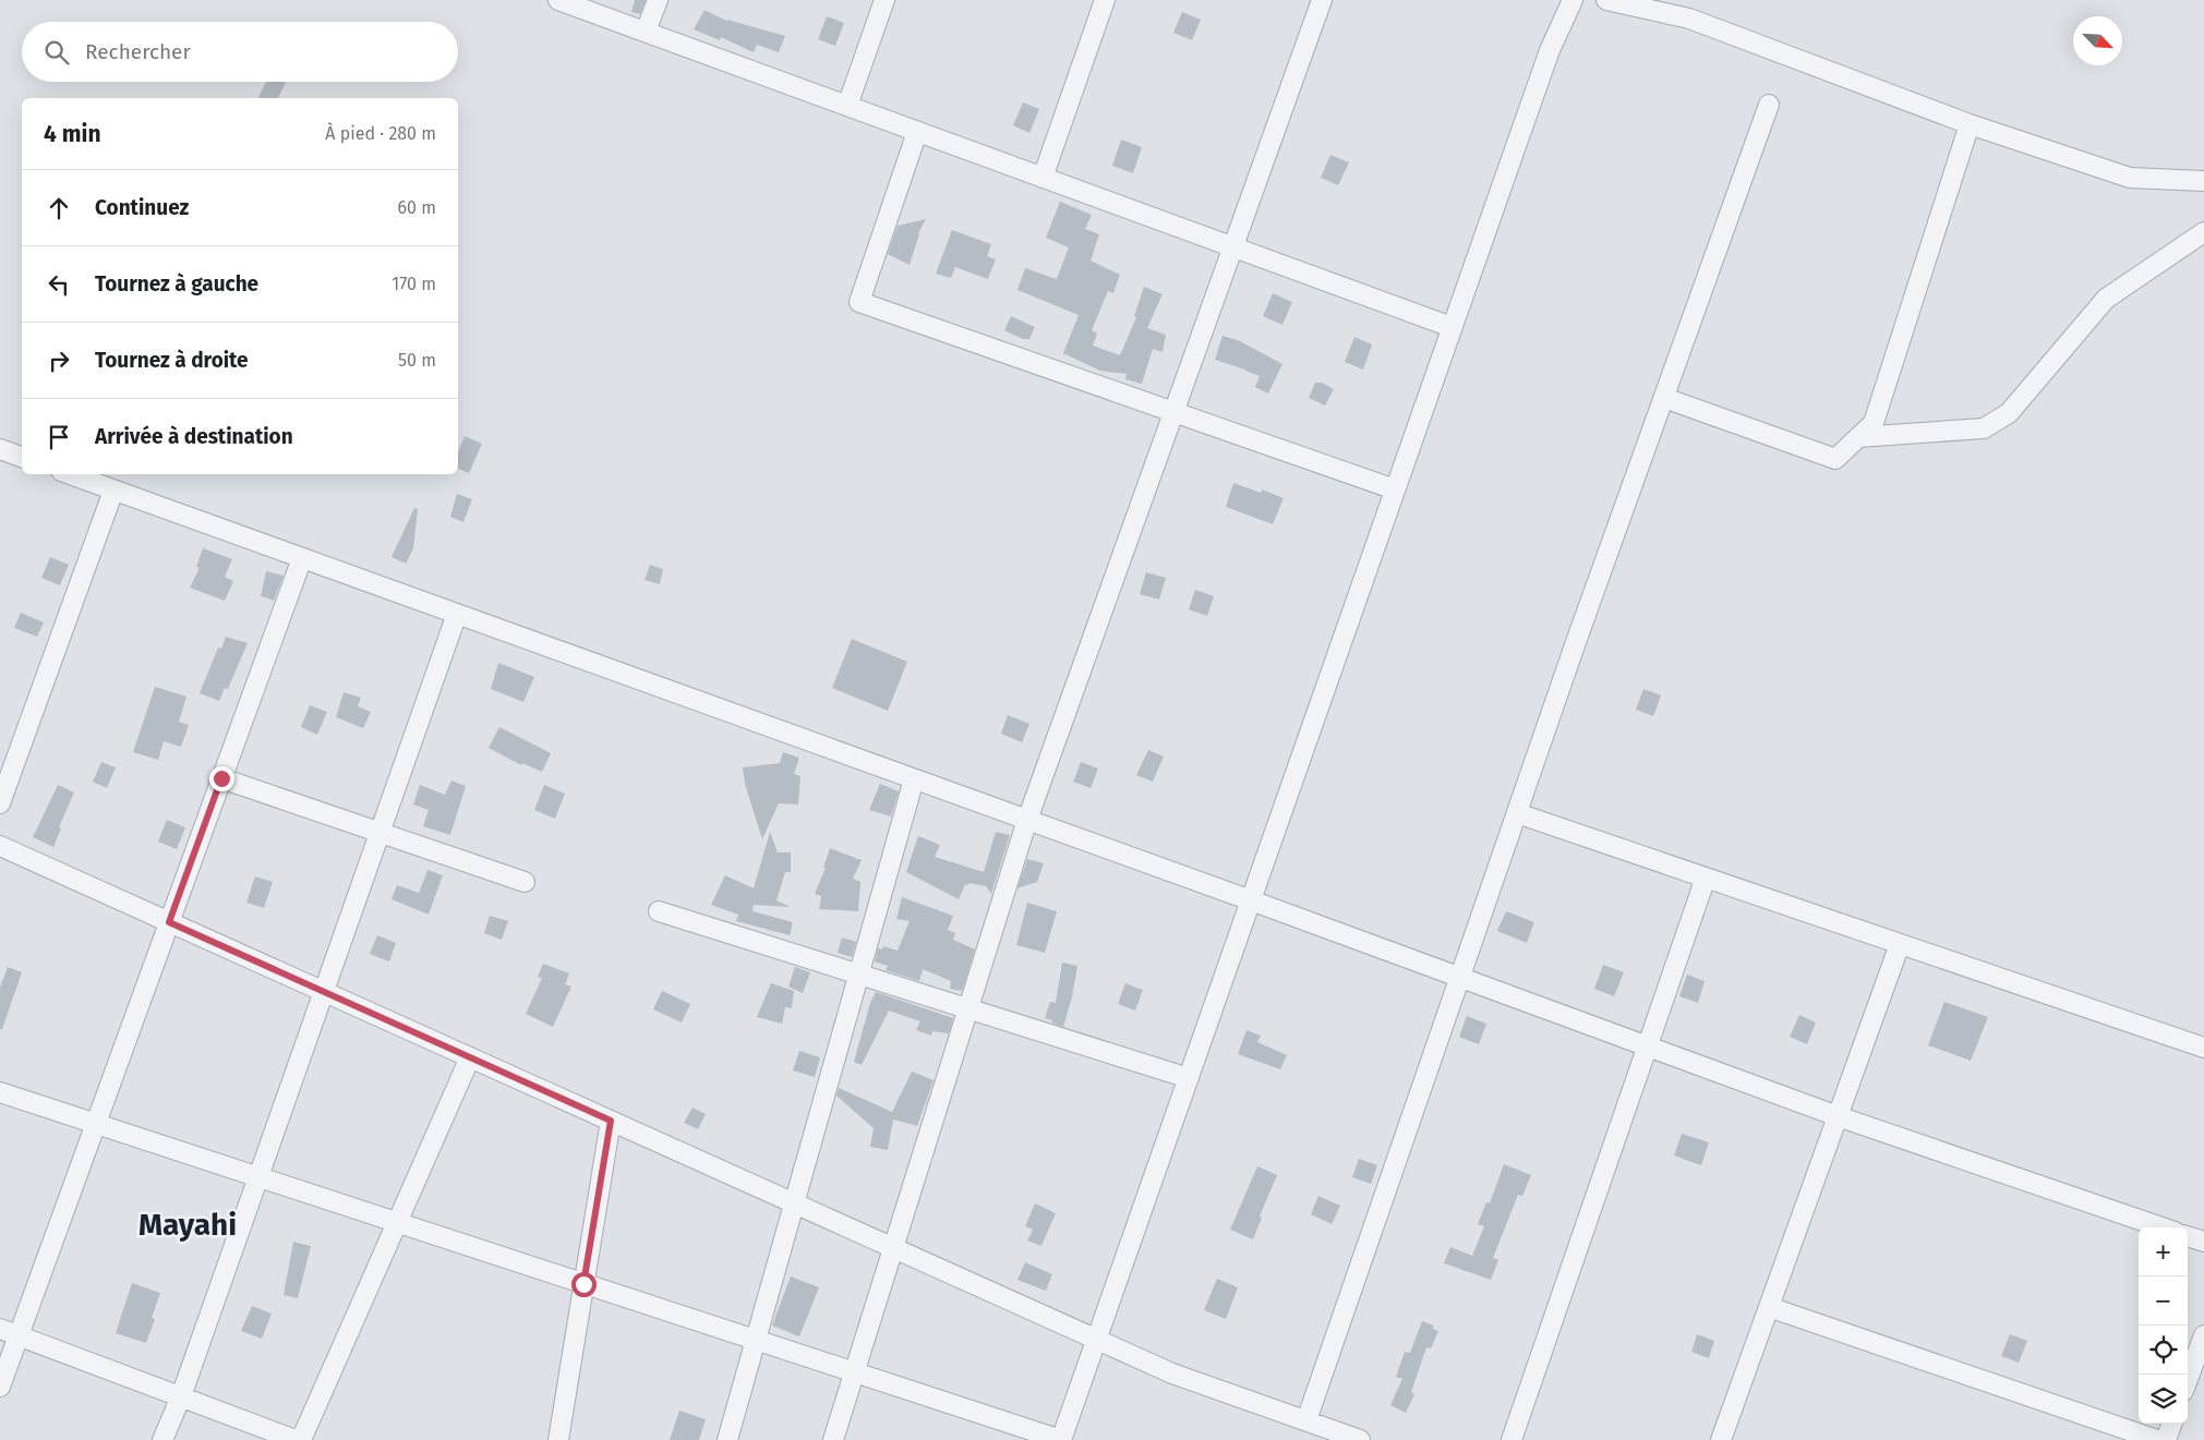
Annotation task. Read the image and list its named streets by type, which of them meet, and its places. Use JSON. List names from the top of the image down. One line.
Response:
{"districts":["Mayahi"],"north":"bottom right","page":{"search":"Rechercher","heading":["4 min","À pied · 280 m"],"list":[["Continuez","60 m"],["Tournez à gauche","170 m"],["Tournez à droite","50 m"],"Arrivée à destination"],"map_buttons":["+","−"]}}
